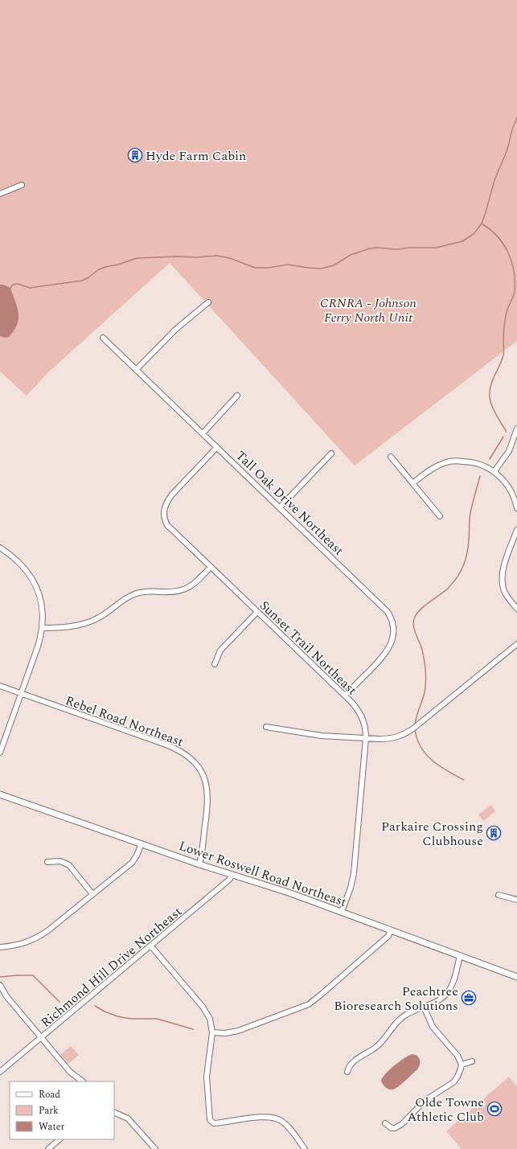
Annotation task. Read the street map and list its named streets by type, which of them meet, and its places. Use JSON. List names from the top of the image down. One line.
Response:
{"streets":{"street":["Tall Oak Drive Northeast","Sunset Trail Northeast","Rebel Road Northeast","Lower Roswell Road Northeast","Richmond Hill Drive Northeast"]},"crossings":[["Tall Oak Drive Northeast","Sunset Trail Northeast"],["Sunset Trail Northeast","Lower Roswell Road Northeast"],["Rebel Road Northeast","Lower Roswell Road Northeast"],["Lower Roswell Road Northeast","Richmond Hill Drive Northeast"]],"parks":["CRNRA - Johnson Ferry North Unit"],"places":{"building":["Hyde Farm Cabin","Parkaire Crossing Clubhouse"],"office":["Peachtree Bioresearch Solutions"],"sports":["Olde Towne Athletic Club"]},"legend":["Road","Park","Water"]}
